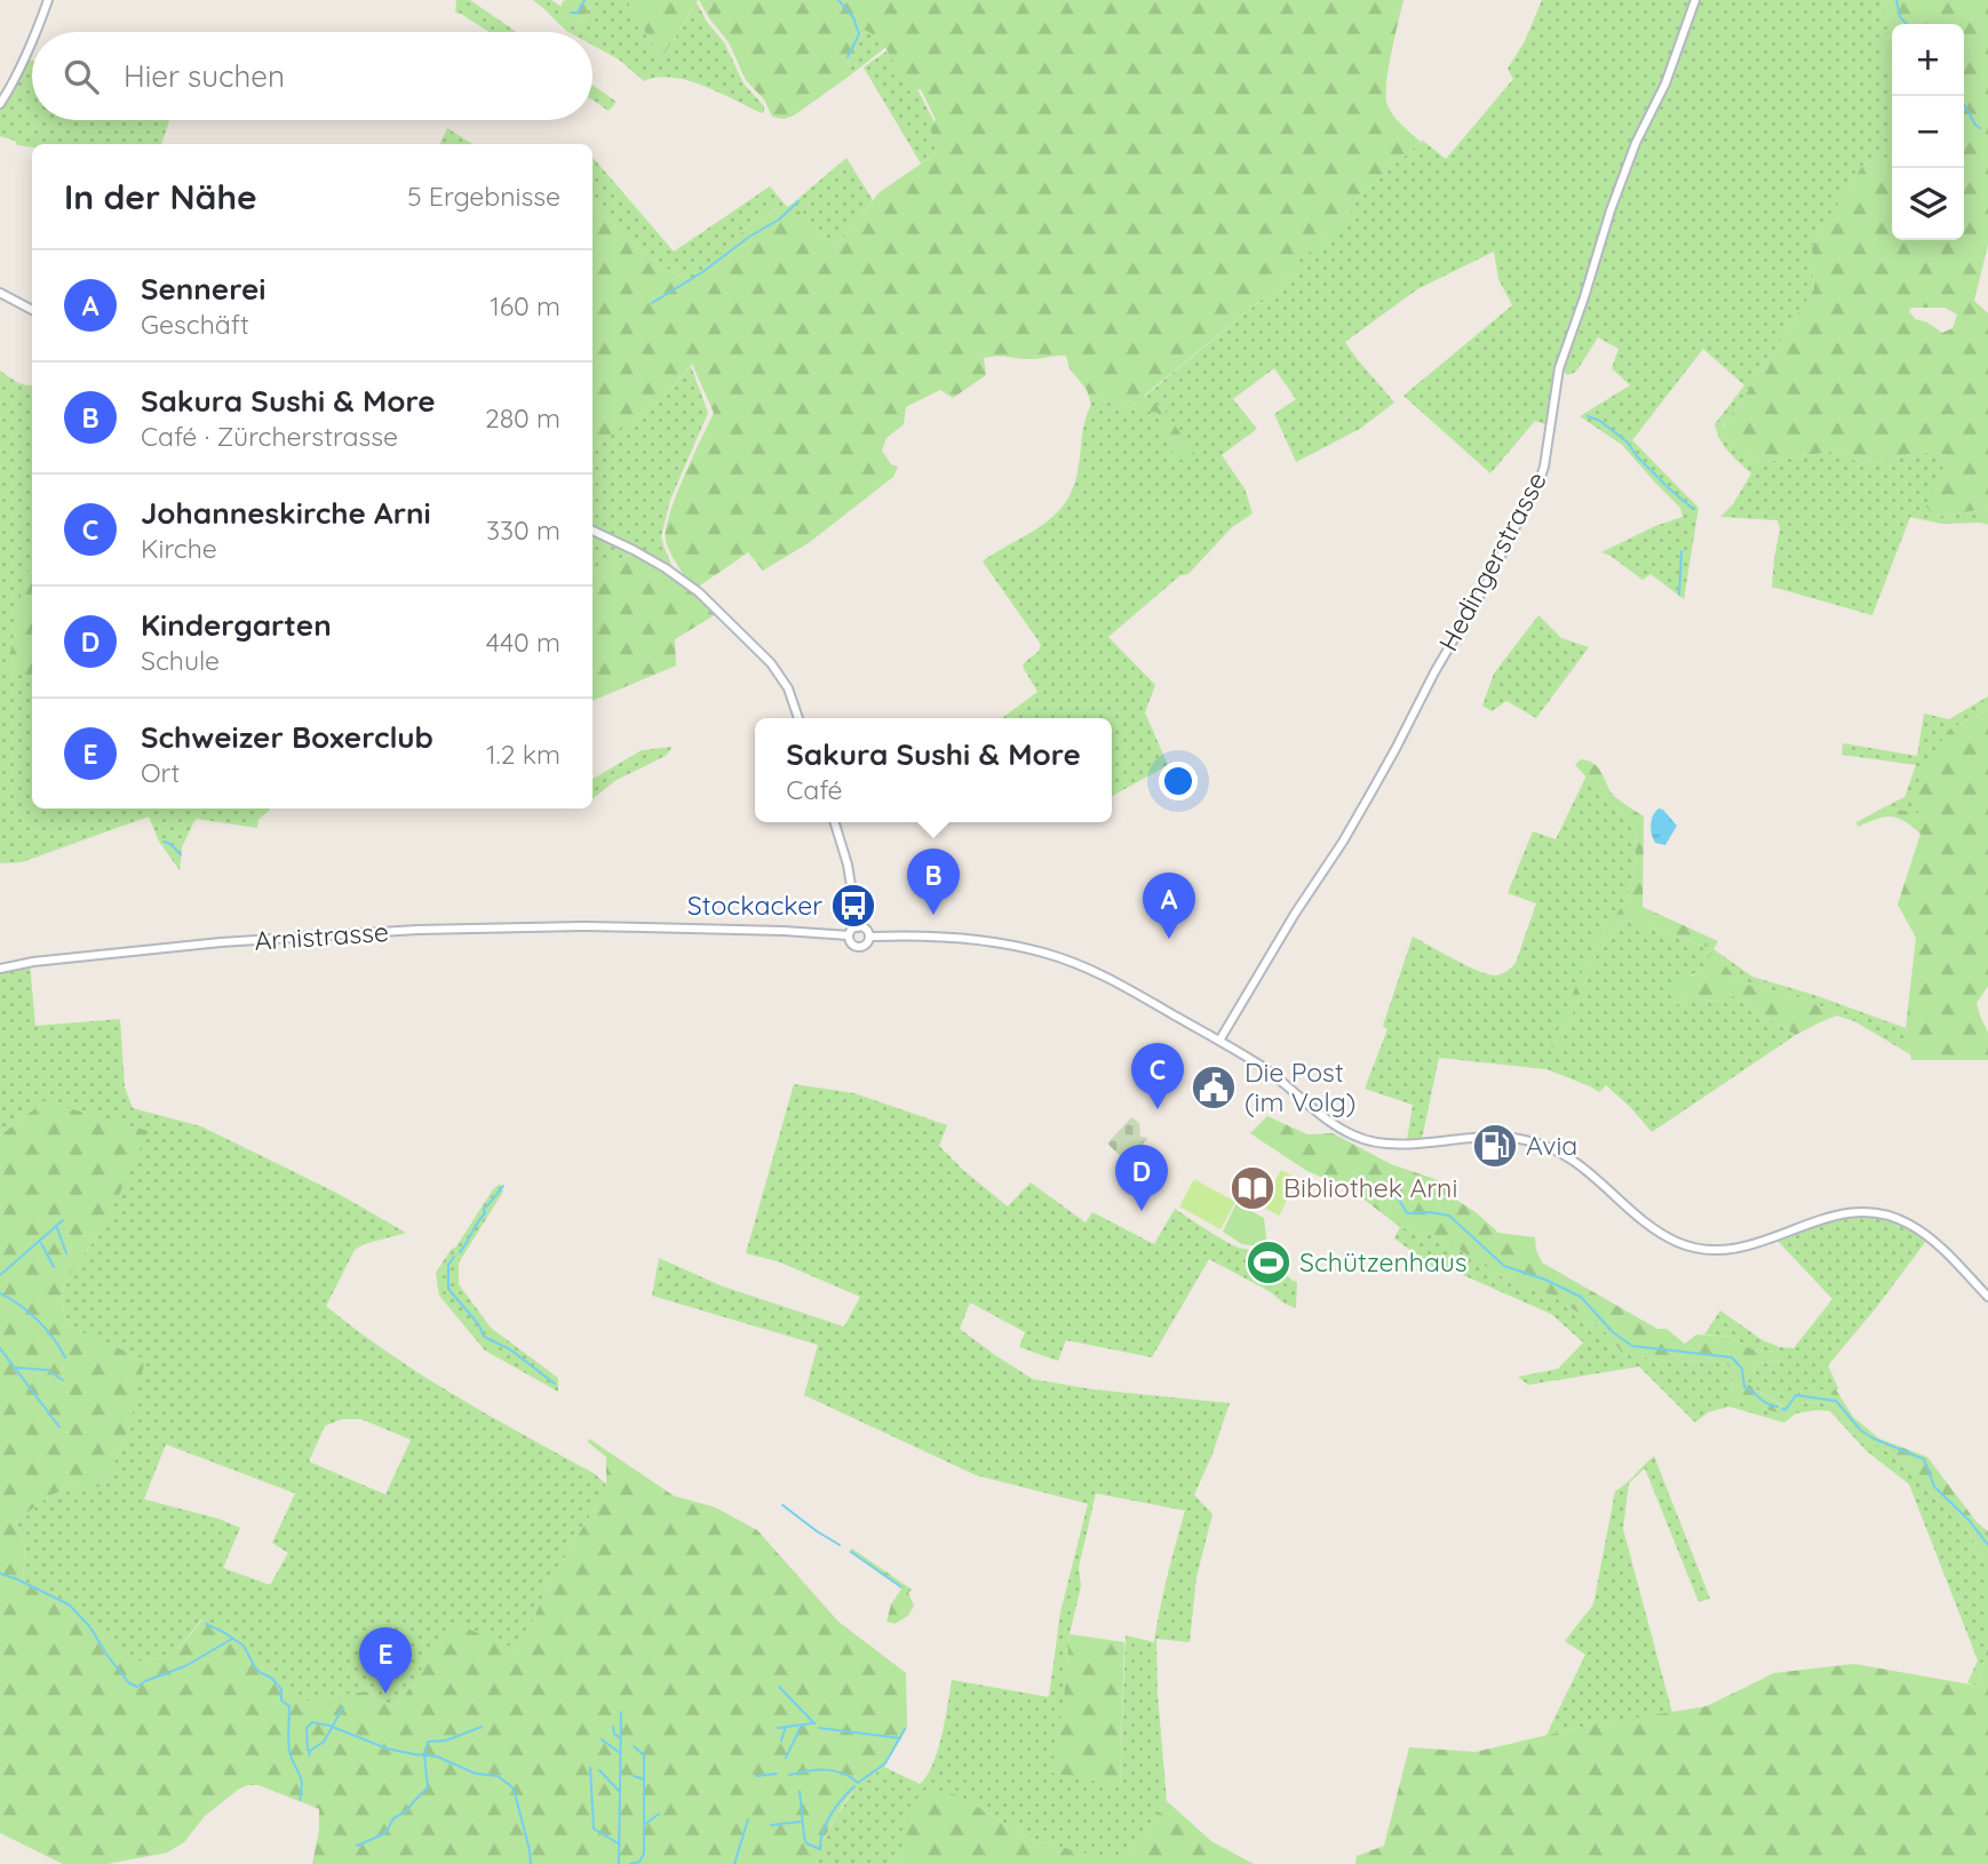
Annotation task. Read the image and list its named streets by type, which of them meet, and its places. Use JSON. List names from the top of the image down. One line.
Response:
{"streets":{"street":["Hedingerstrasse","Arnistrasse"]},"places":{"bus stop":["Stockacker"],"public building":["Die Post (im Volg)"],"fuel station":["Avia"],"library":["Bibliothek Arni"],"sports":["Schützenhaus"]},"page":{"map_buttons":["+","−"],"search":"Hier suchen","heading":["In der Nähe","5 Ergebnisse"],"list":[{"mark":"A","name":"Sennerei","note":"Geschäft","value":"160 m"},{"mark":"B","name":"Sakura Sushi & More","note":"Café · Zürcherstrasse","value":"280 m"},{"mark":"C","name":"Johanneskirche Arni","note":"Kirche","value":"330 m"},{"mark":"D","name":"Kindergarten","note":"Schule","value":"440 m"},{"mark":"E","name":"Schweizer Boxerclub","note":"Ort","value":"1.2 km"}],"popup":["Sakura Sushi & More","Café"],"pins":["B","A","C","D","E"]}}
